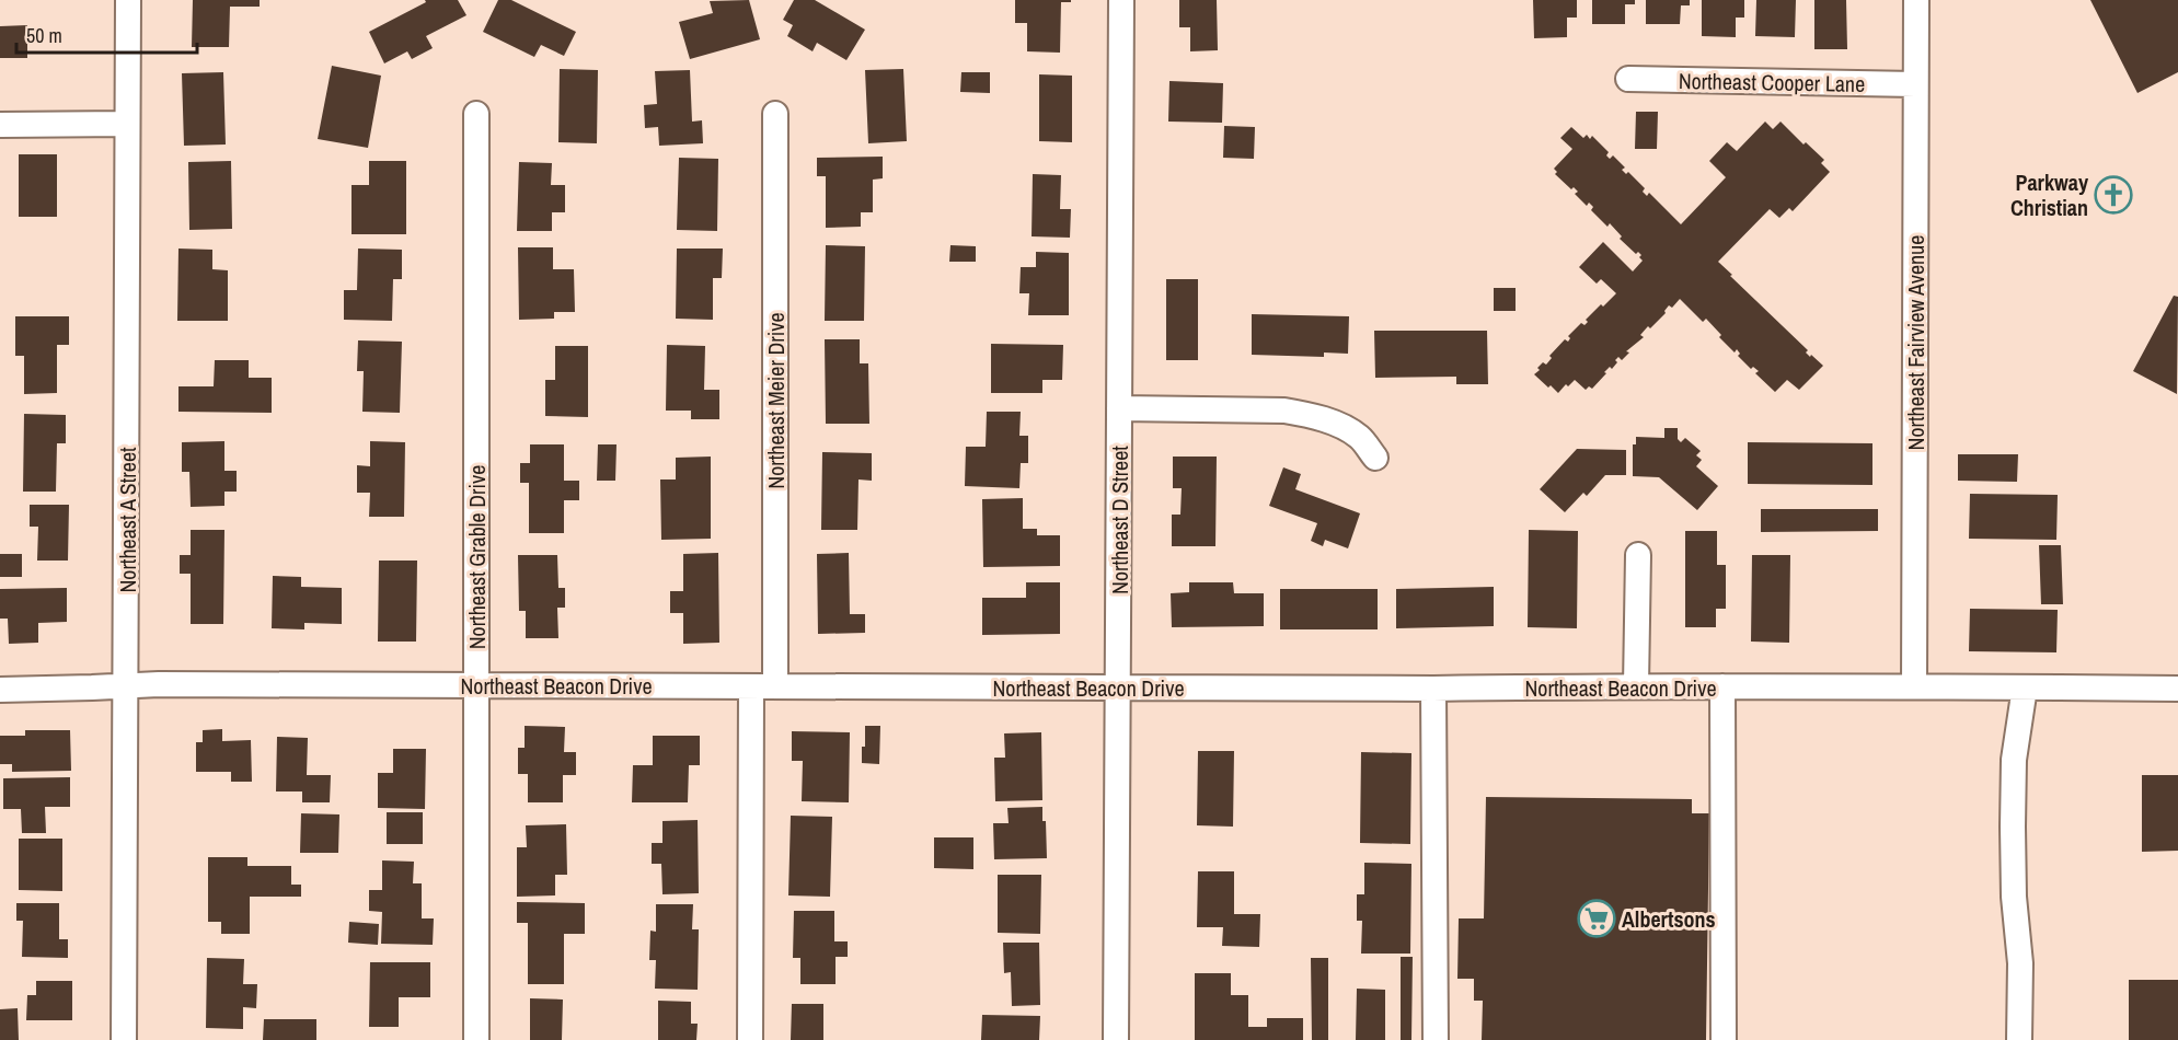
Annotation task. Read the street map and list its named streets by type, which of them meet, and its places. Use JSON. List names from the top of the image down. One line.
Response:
{"streets":{"street":["Northeast Cooper Lane","Northeast Fairview Avenue","Northeast Meier Drive","Northeast A Street","Northeast D Street","Northeast Grable Drive","Northeast Beacon Drive"]},"crossings":[["Northeast Cooper Lane","Northeast Fairview Avenue"],["Northeast Fairview Avenue","Northeast Beacon Drive"],["Northeast Meier Drive","Northeast Beacon Drive"],["Northeast A Street","Northeast Beacon Drive"],["Northeast D Street","Northeast Beacon Drive"],["Northeast Grable Drive","Northeast Beacon Drive"]],"places":{"church":["Parkway Christian"],"supermarket":["Albertsons"]},"scale_bar":"50 m"}
